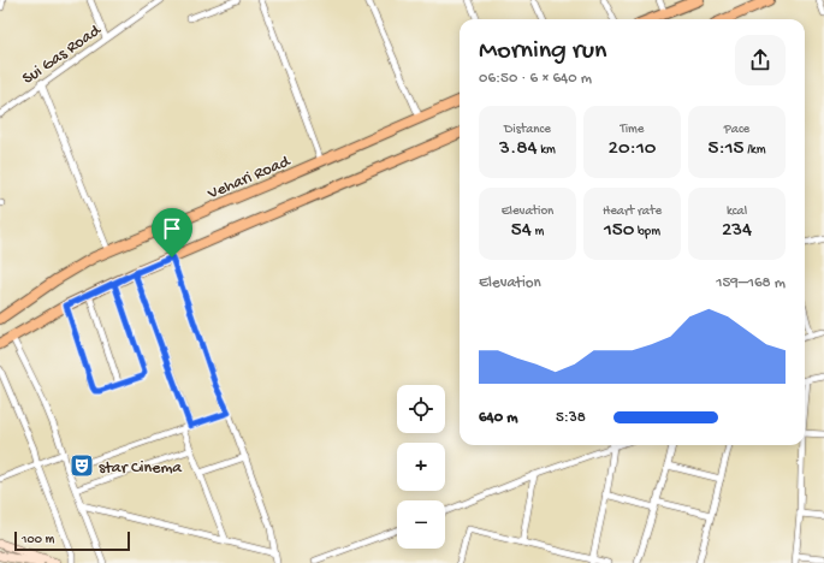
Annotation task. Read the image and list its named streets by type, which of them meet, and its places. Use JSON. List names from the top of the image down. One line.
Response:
{"streets":{"main road":["Vehari Road"],"street":["Sui Gas Road"]},"places":{"theatre":["star Cinema"]},"scale_bar":"100 m","page":{"heading":["Morning run","06:50 · 6 × 640 m"],"stats":[["Distance","3.84 km"],["Time","20:10"],["Pace","5:15 /km"],["Elevation","54 m"],["Heart rate","150 bpm"],["kcal","234"]],"chart":["Elevation","159–168 m"],"map_buttons":["+","−"],"list":[{"name":"640 m","note":"5:38"}],"scale":"100 m"}}
